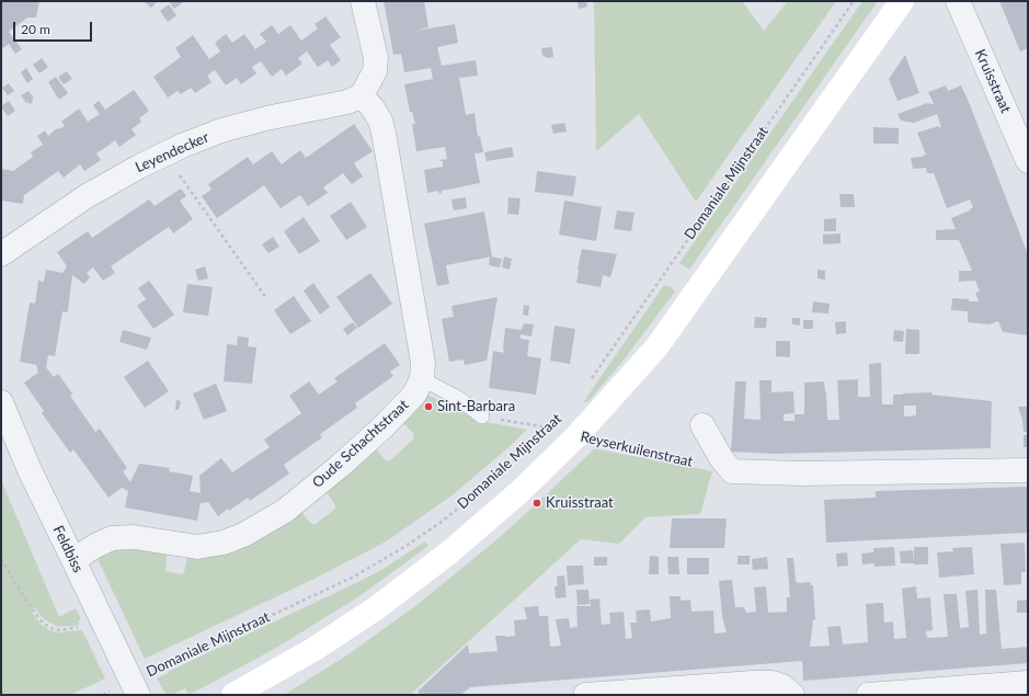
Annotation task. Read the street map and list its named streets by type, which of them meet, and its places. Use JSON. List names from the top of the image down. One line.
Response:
{"streets":{"main road":["Domaniale Mijnstraat"],"street":["Kruisstraat","Leyendecker","Oude Schachtstraat","Reyserkuilenstraat","Feldbiss"]},"crossings":[["Leyendecker","Oude Schachtstraat"],["Domaniale Mijnstraat","Reyserkuilenstraat"],["Domaniale Mijnstraat","Feldbiss"],["Oude Schachtstraat","Feldbiss"]],"places":["Sint-Barbara","Kruisstraat"],"scale_bar":"20 m"}
